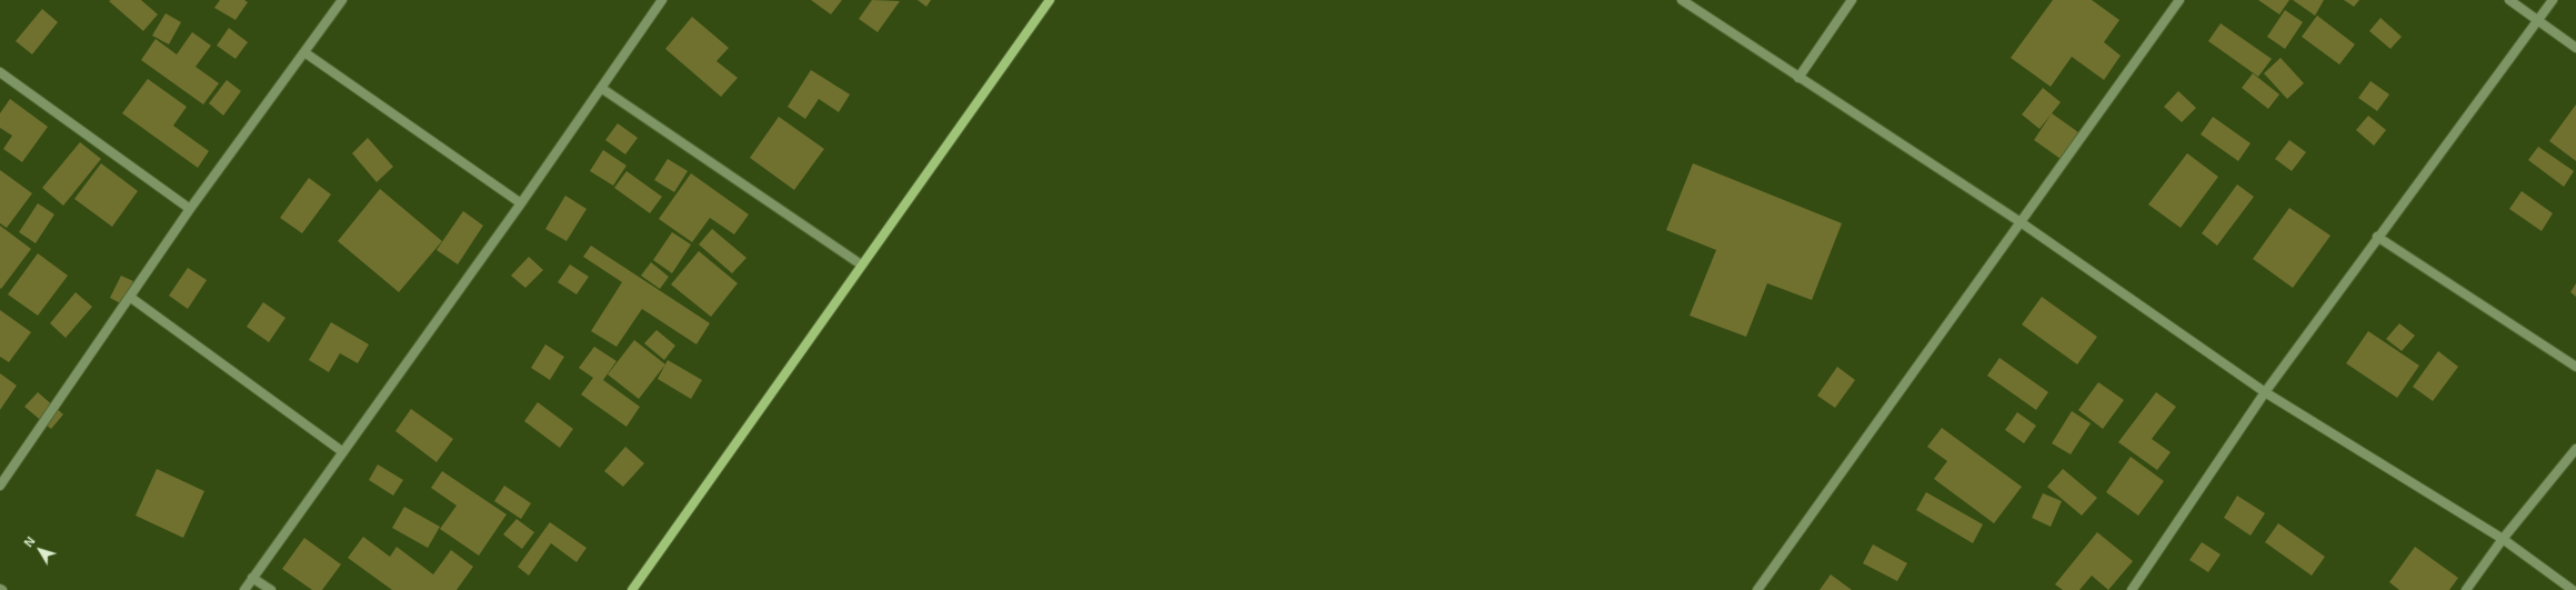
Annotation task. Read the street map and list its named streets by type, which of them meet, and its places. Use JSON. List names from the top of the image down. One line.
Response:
{"north":"top left"}
